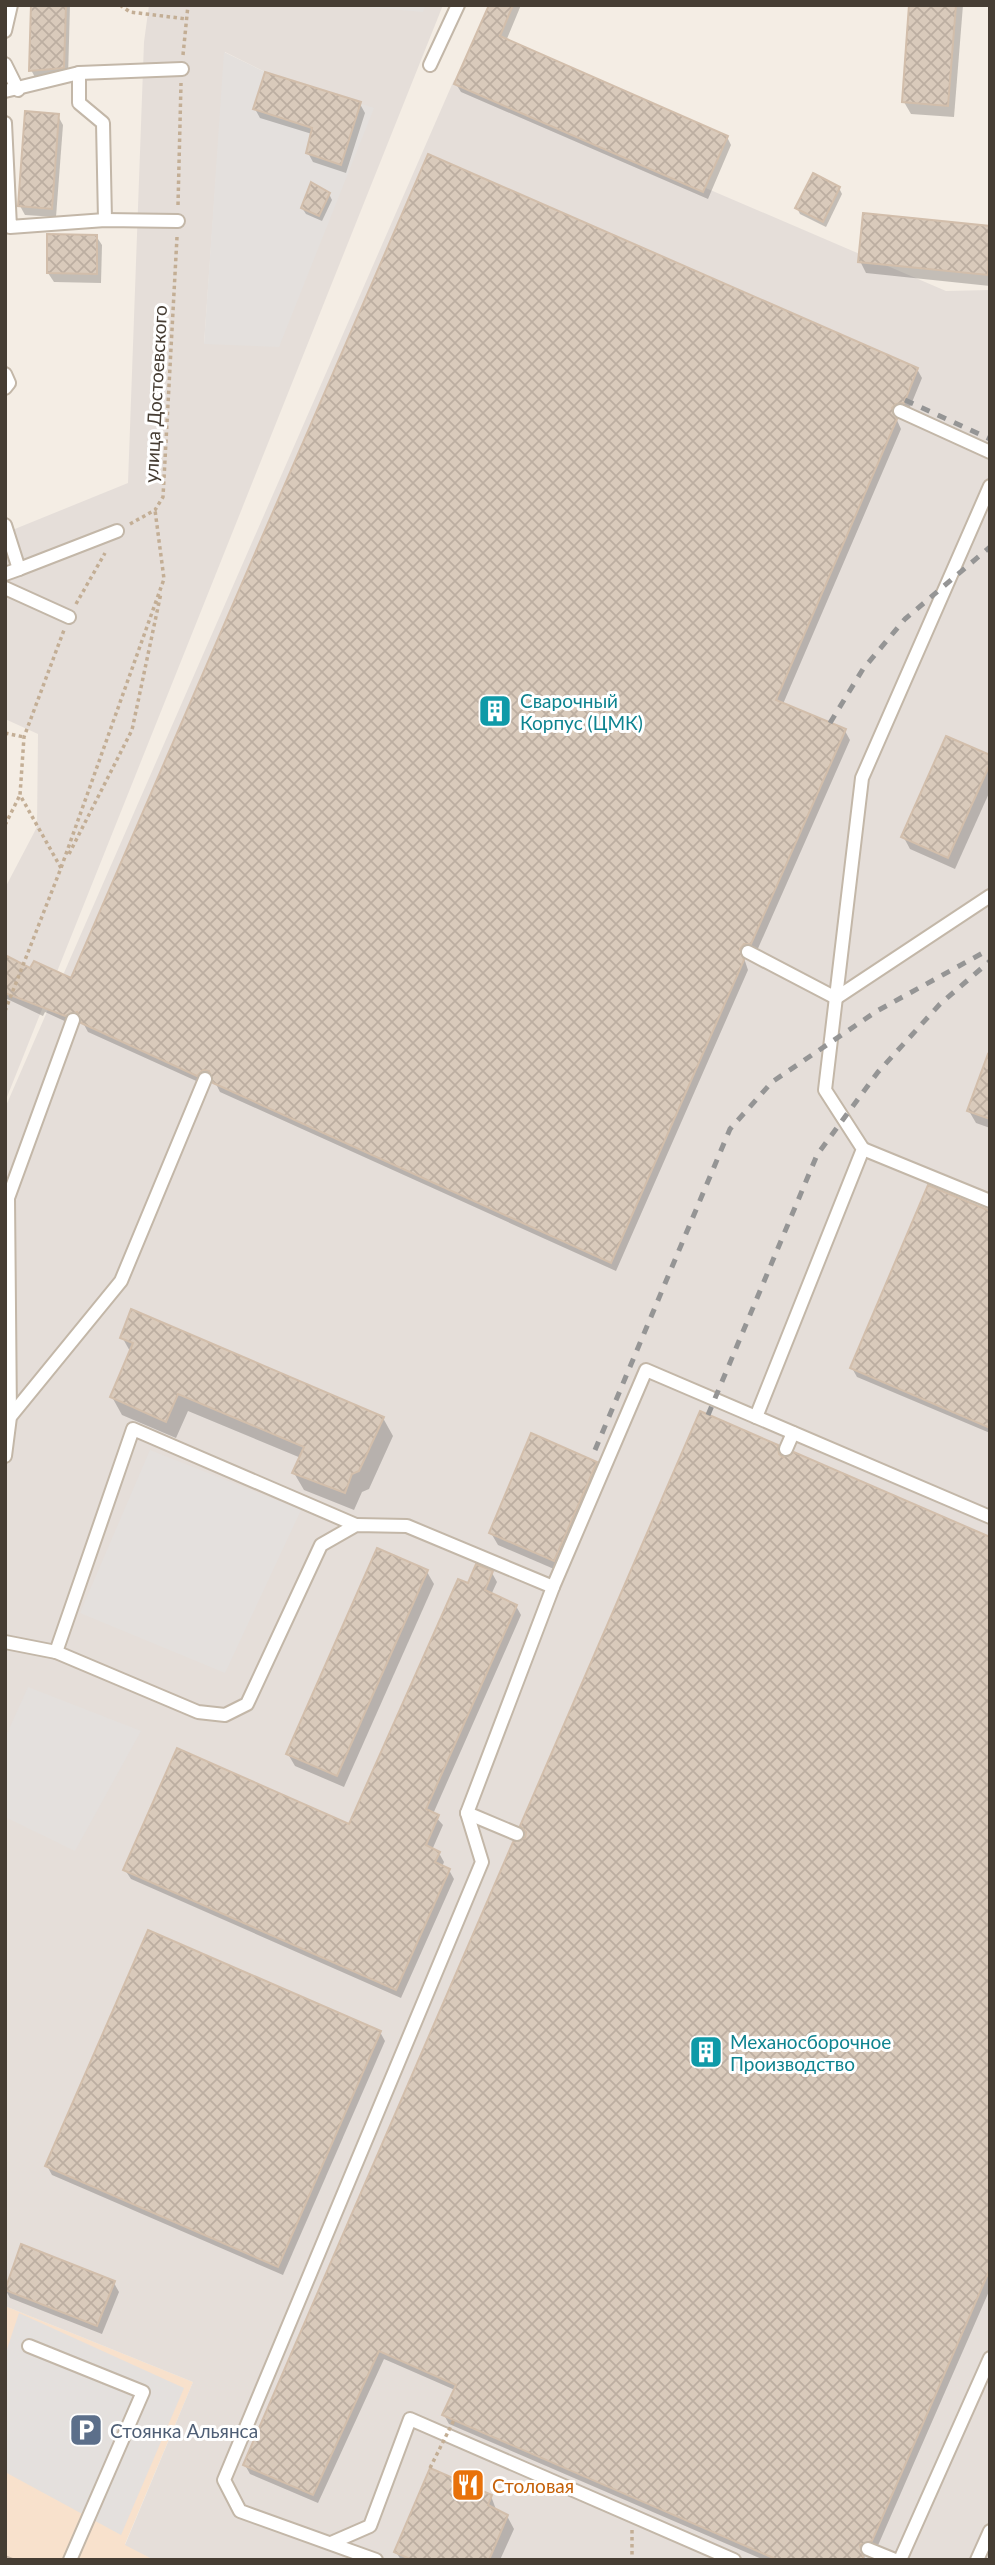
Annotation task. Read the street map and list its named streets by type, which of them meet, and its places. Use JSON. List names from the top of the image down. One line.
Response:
{"streets":{"path":["улица Достоевского"]},"places":{"building":["Сварочный Корпус (ЦМК)","Механосборочное Производство"],"parking":["Стоянка Альянса"],"restaurant":["Столовая"]}}
